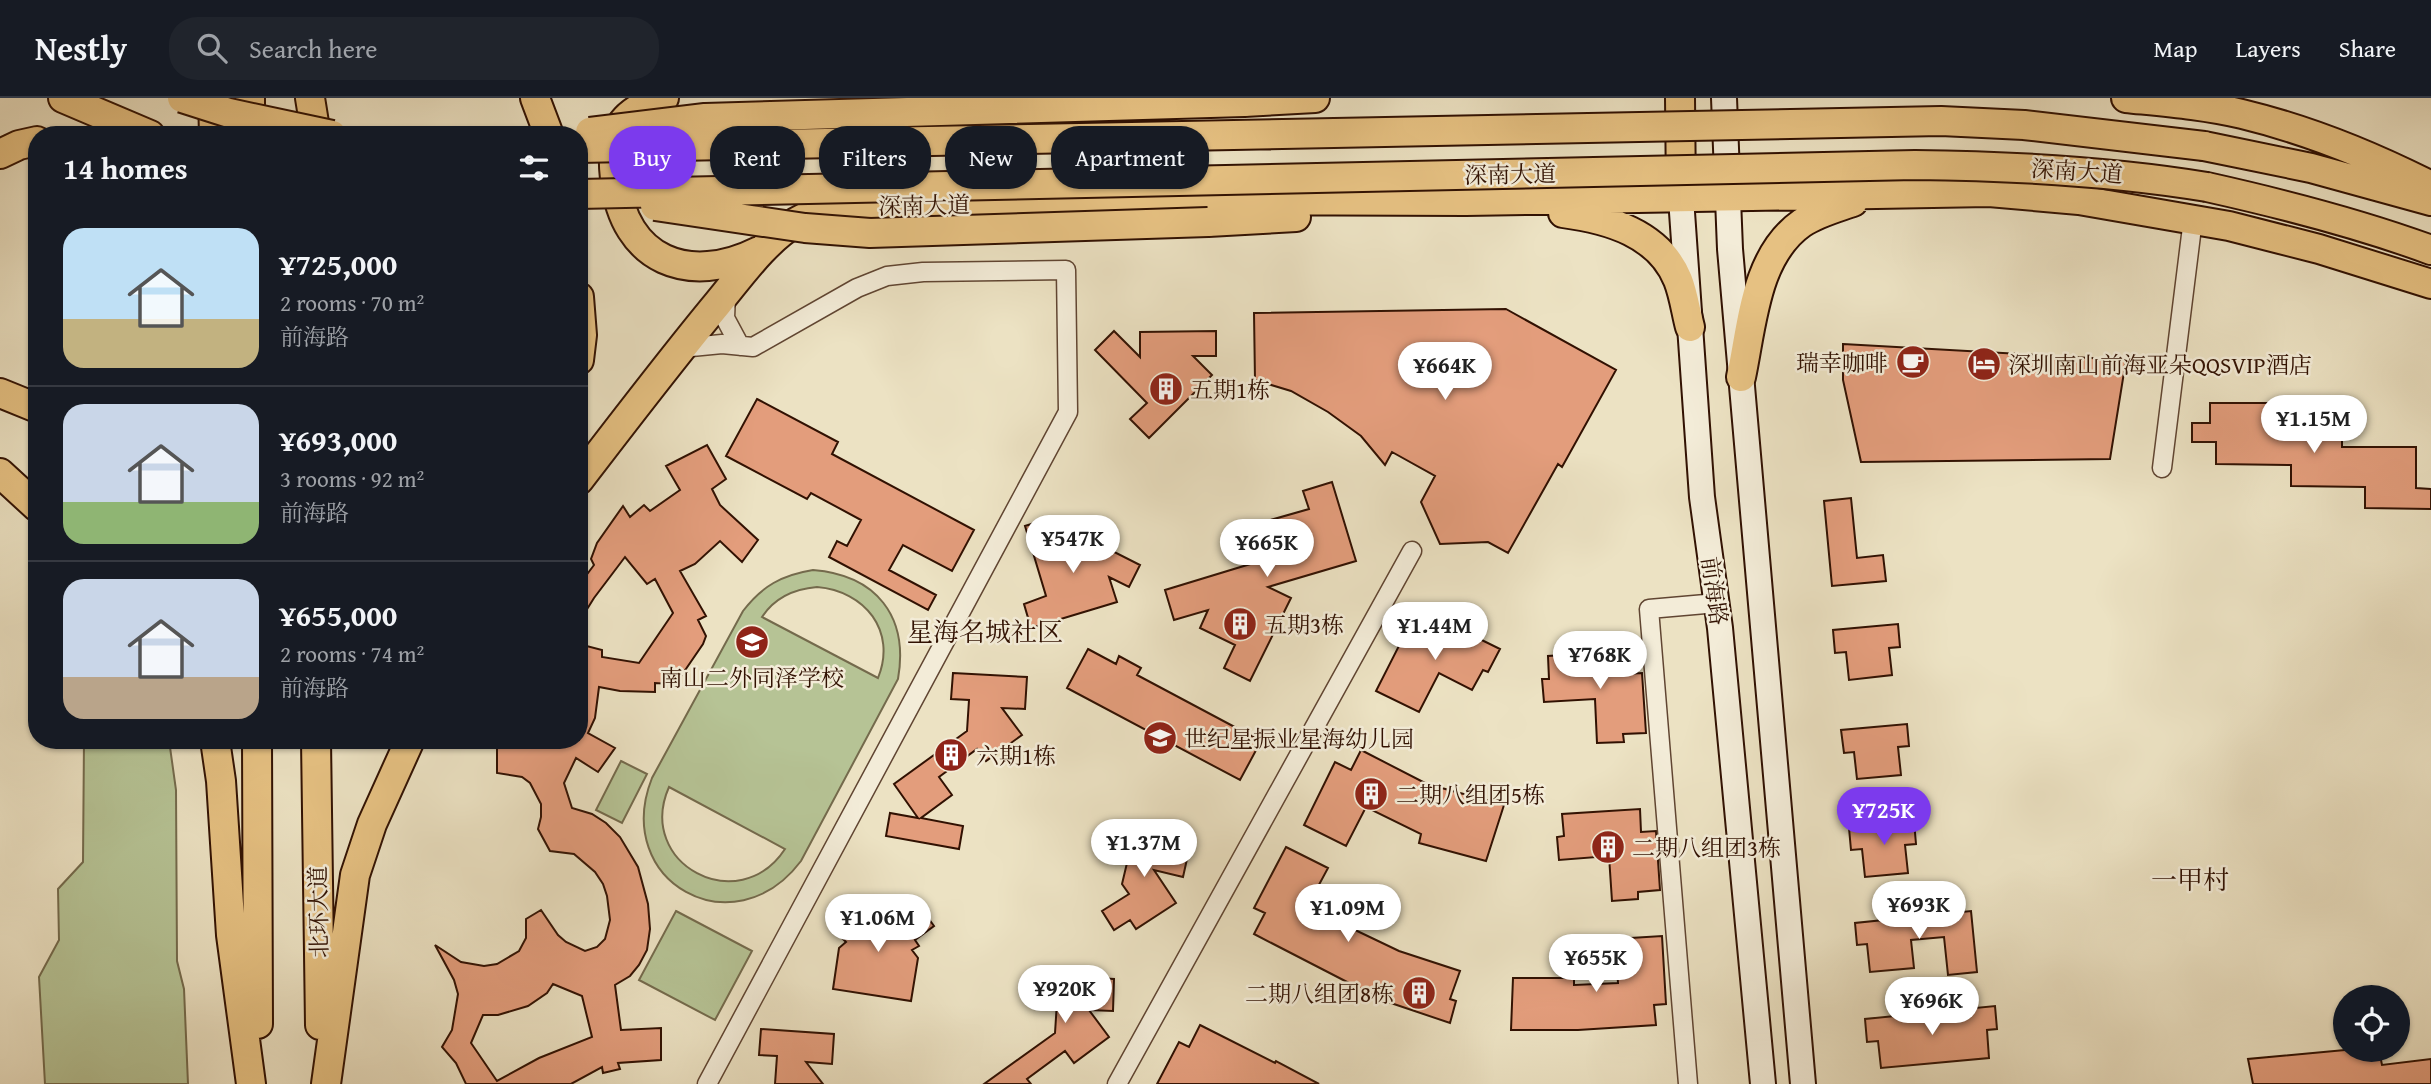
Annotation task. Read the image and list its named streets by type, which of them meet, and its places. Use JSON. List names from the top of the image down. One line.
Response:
{"streets":{"main road":["深南大道","前海路","北环大道"]},"crossings":[["深南大道","前海路"]],"districts":["星海名城社区","一甲村"],"places":{"cafe":["瑞幸咖啡"],"hotel":["深圳南山前海亚朵QQSVIP酒店"],"building":["五期1栋","五期3栋","六期1栋","二期八组团5栋","二期八组团3栋","二期八组团8栋"],"school or university":["南山二外同泽学校","世纪星振业星海幼儿园"]},"page":{"header":"Nestly","search":"Search here","nav":["Map","Layers","Share"],"chip":["Buy","Rent","Filters","New","Apartment"],"heading":"14 homes","list":[{"name":"¥725,000","note":"2 rooms · 70 m² · 前海路"},{"name":"¥693,000","note":"3 rooms · 92 m² · 前海路"},{"name":"¥655,000","note":"2 rooms · 74 m² · 前海路"}],"price":["¥664K","¥1.15M","¥547K","¥665K","¥1.44M","¥768K","¥725K","¥1.37M","¥693K","¥1.09M","¥1.06M","¥655K","¥920K","¥696K"]}}
